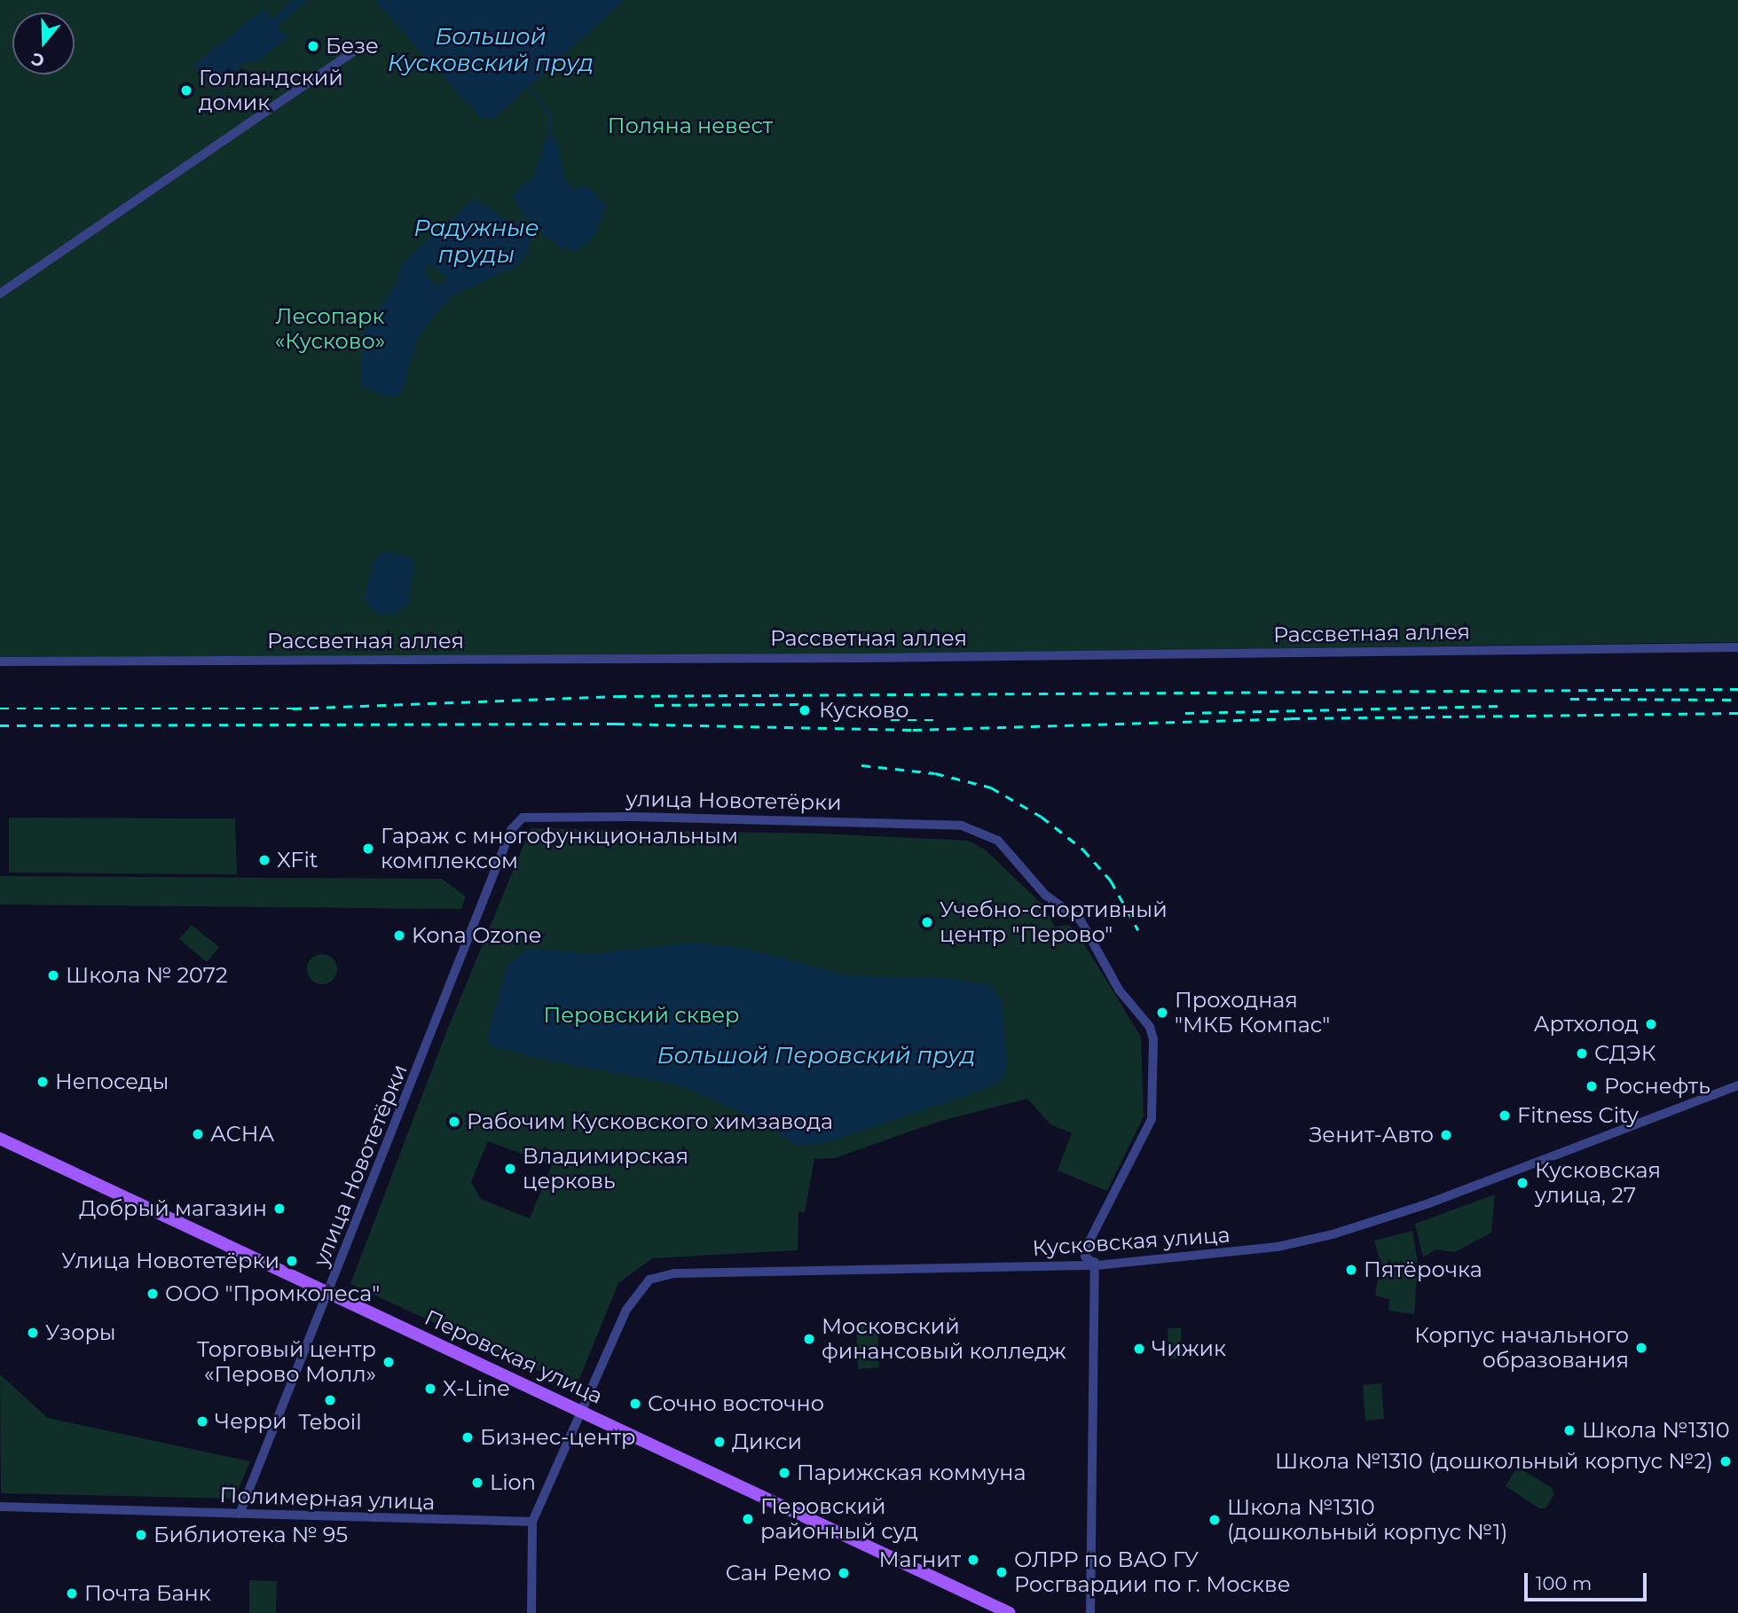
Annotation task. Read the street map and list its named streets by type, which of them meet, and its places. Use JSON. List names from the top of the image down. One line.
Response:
{"streets":{"main road":["Перовская улица"],"street":["Рассветная аллея","улица Новотетёрки","Кусковская улица","Полимерная улица"]},"crossings":[["улица Новотетёрки","Кусковская улица"],["улица Новотетёрки","Перовская улица"],["улица Новотетёрки","Полимерная улица"],["Кусковская улица","Перовская улица"]],"water":["Большой Кусковский пруд","Радужные пруды","Большой Перовский пруд"],"parks":["Поляна невест","Лесопарк «Кусково»","Перовский сквер"],"places":["Безе","Голландский домик","Кусково","Гараж с многофункциональным комплексом","XFit","Учебно-спортивный центр \"Перово\"","Kona Ozone","Школа № 2072","Проходная \"МКБ Компас\"","Артхолод","СДЭК","Непоседы","Роснефть","Fitness City","Рабочим Кусковского химзавода","АСНА","Зенит-Авто","Владимирская церковь","Кусковская улица, 27","Добрый магазин","Улица Новотетёрки","Пятёрочка","ООО \"Промколеса\"","Узоры","Московский финансовый колледж","Корпус начального образования","Чижик","Торговый центр «Перово Молл»","X-Line","Teboil","Сочно восточно","Черри","Школа №1310","Бизнес-центр","Дикси","Школа №1310 (дошкольный корпус №2)","Парижская коммуна","Lion","Перовский районный суд","Школа №1310 (дошкольный корпус №1)","Библиотека № 95","Магнит","ОЛРР по ВАО ГУ Росгвардии по г. Москве","Сан Ремо","Почта Банк"],"scale_bar":"100 m","north":"bottom"}
